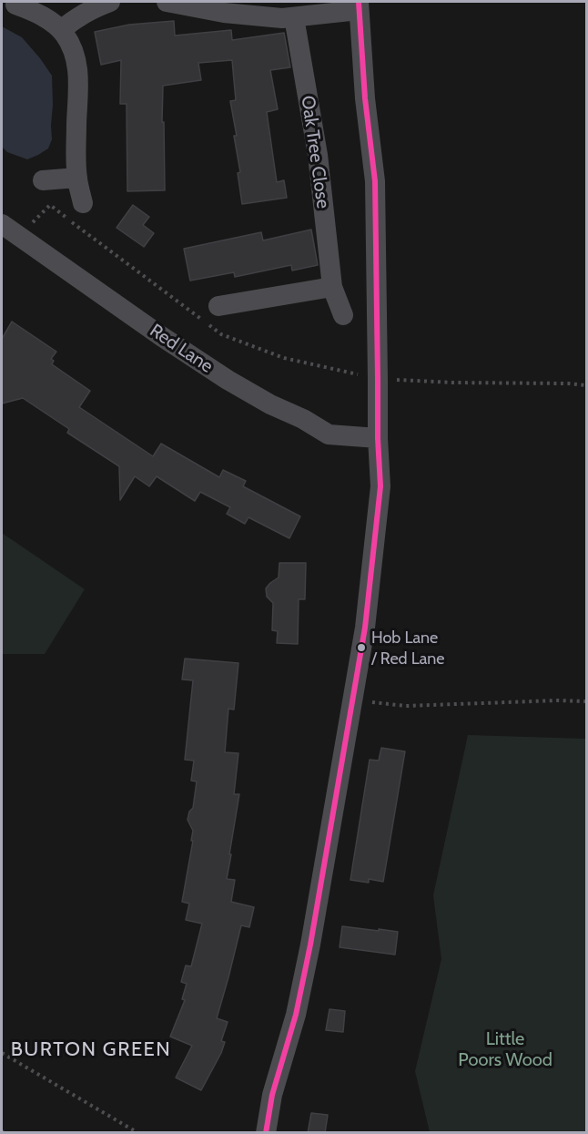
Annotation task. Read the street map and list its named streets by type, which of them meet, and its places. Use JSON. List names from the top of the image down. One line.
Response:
{"streets":{"street":["Oak Tree Close","Red Lane"]},"districts":["BURTON GREEN"],"parks":["Little Poors Wood"],"places":["Hob Lane / Red Lane"]}
